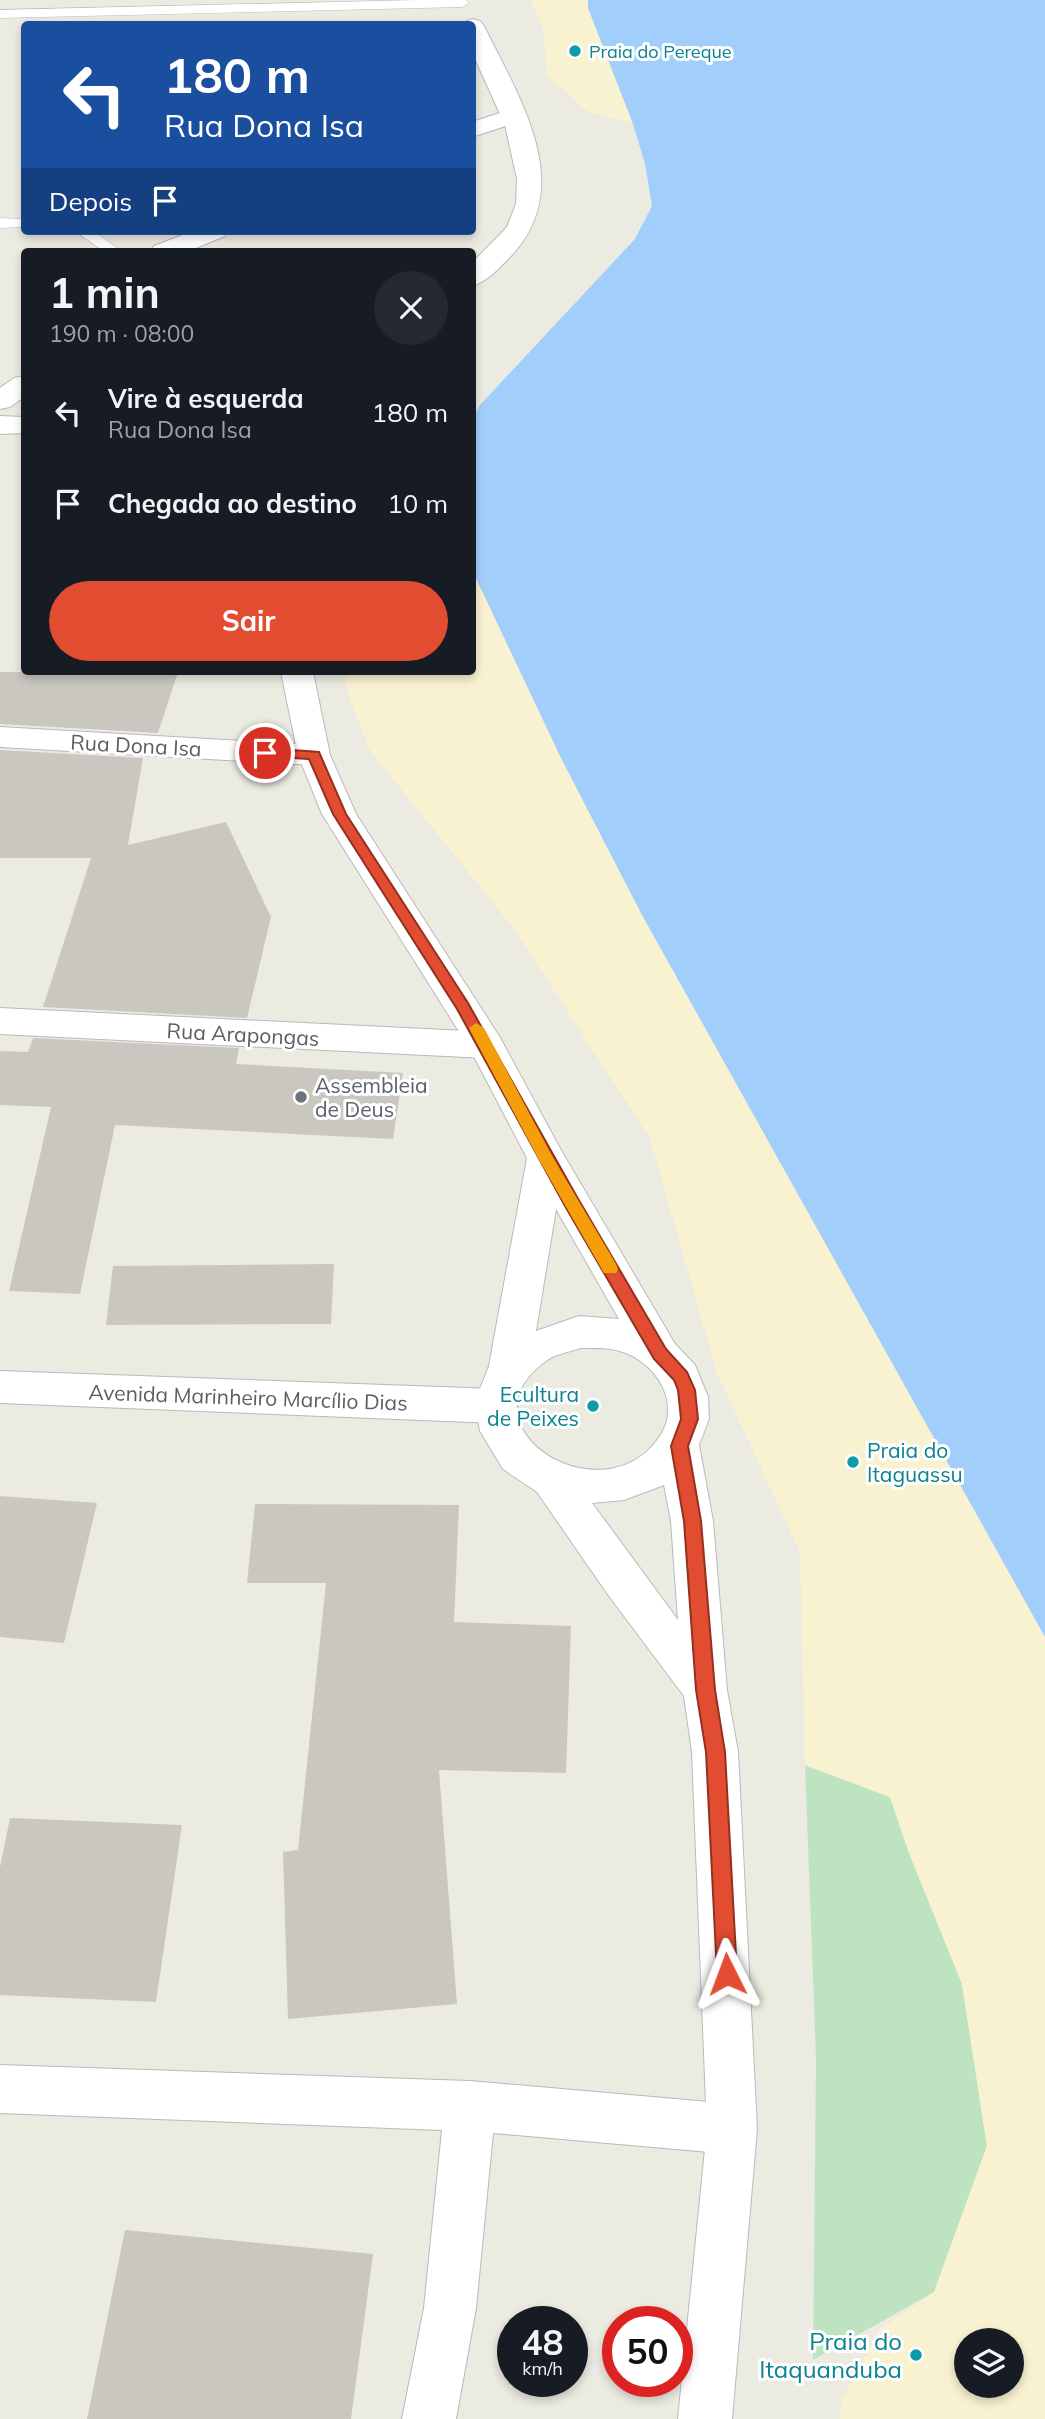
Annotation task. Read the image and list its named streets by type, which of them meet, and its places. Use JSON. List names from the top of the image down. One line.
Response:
{"streets":{"main road":["Rua Dona Isa","Rua Arapongas","Avenida Marinheiro Marcílio Dias"]},"places":["Praia do Pereque","Assembleia de Deus","Ecultura de Peixes","Praia do Itaguassu","Praia do Itaquanduba"],"page":{"turn":["180 m","Rua Dona Isa"],"then":"Depois","heading":["1 min","190 m · 08:00"],"list":[{"name":"Vire à esquerda","note":"Rua Dona Isa","value":"180 m"},{"name":"Chegada ao destino","value":"10 m"}],"buttons":"Sair","speed":"48 km/h","limit":"50"}}
